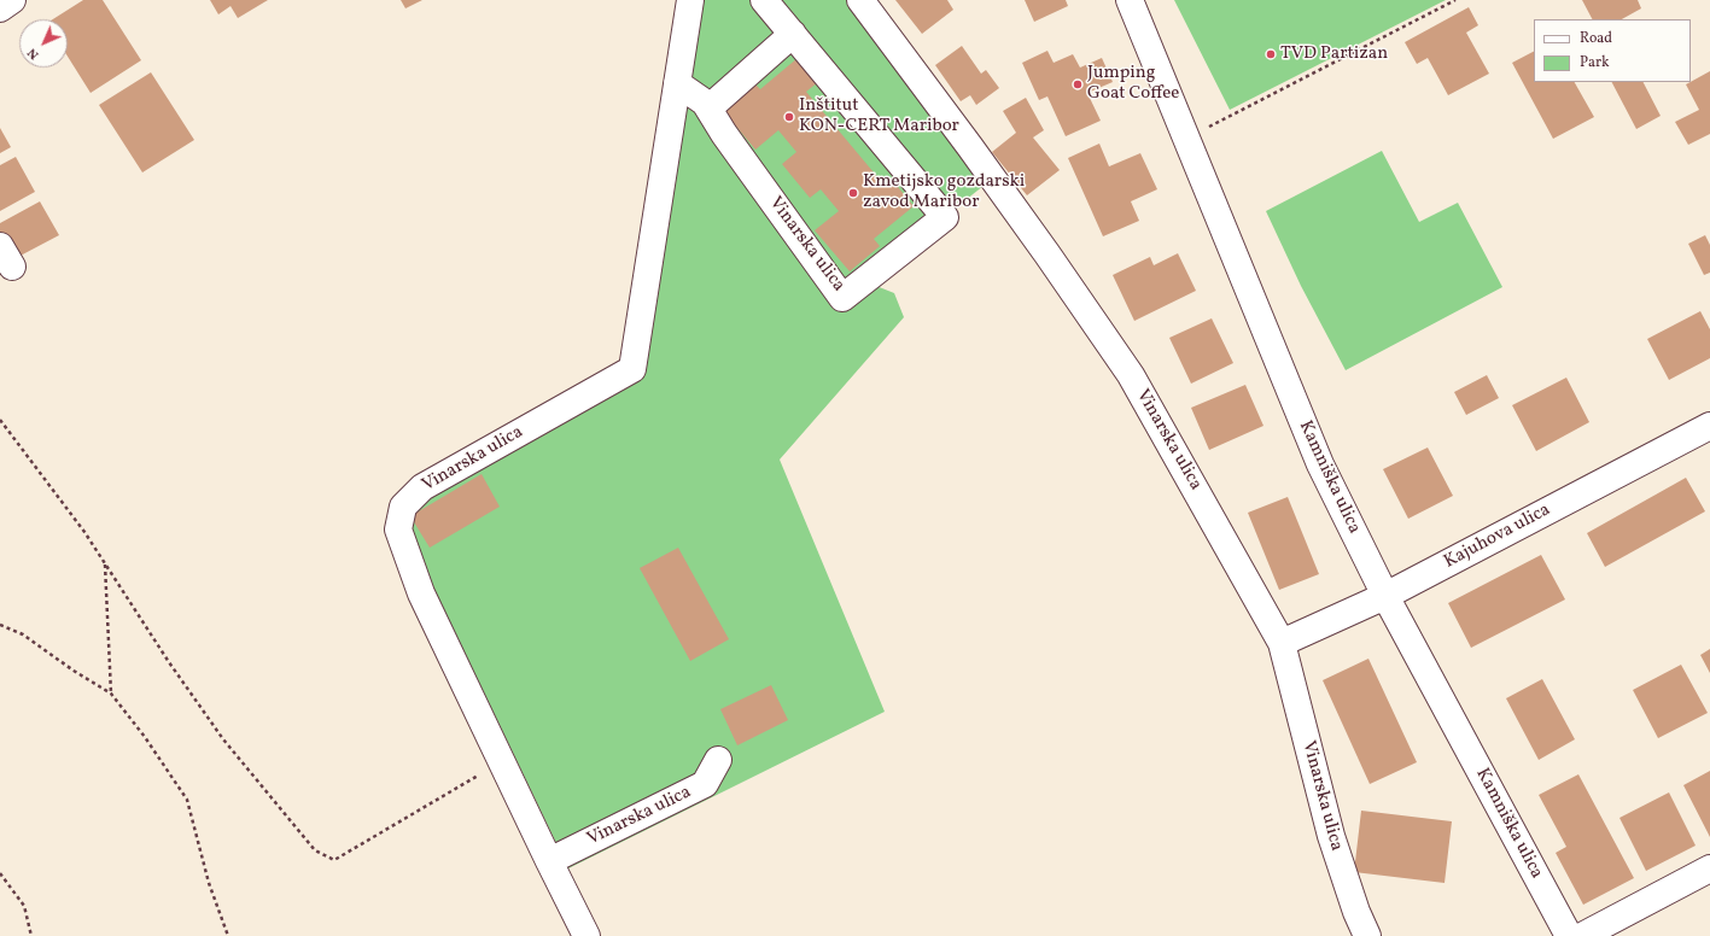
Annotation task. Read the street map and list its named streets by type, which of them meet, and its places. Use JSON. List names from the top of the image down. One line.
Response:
{"streets":{"street":["Vinarska ulica","Kamniška ulica","Kajuhova ulica"]},"crossings":[["Vinarska ulica","Kajuhova ulica"],["Kamniška ulica","Kajuhova ulica"]],"places":["TVD Partizan","Jumping Goat Coffee","Inštitut KON-CERT Maribor","Kmetijsko gozdarski zavod Maribor"],"legend":["Road","Park"],"north":"bottom left"}
